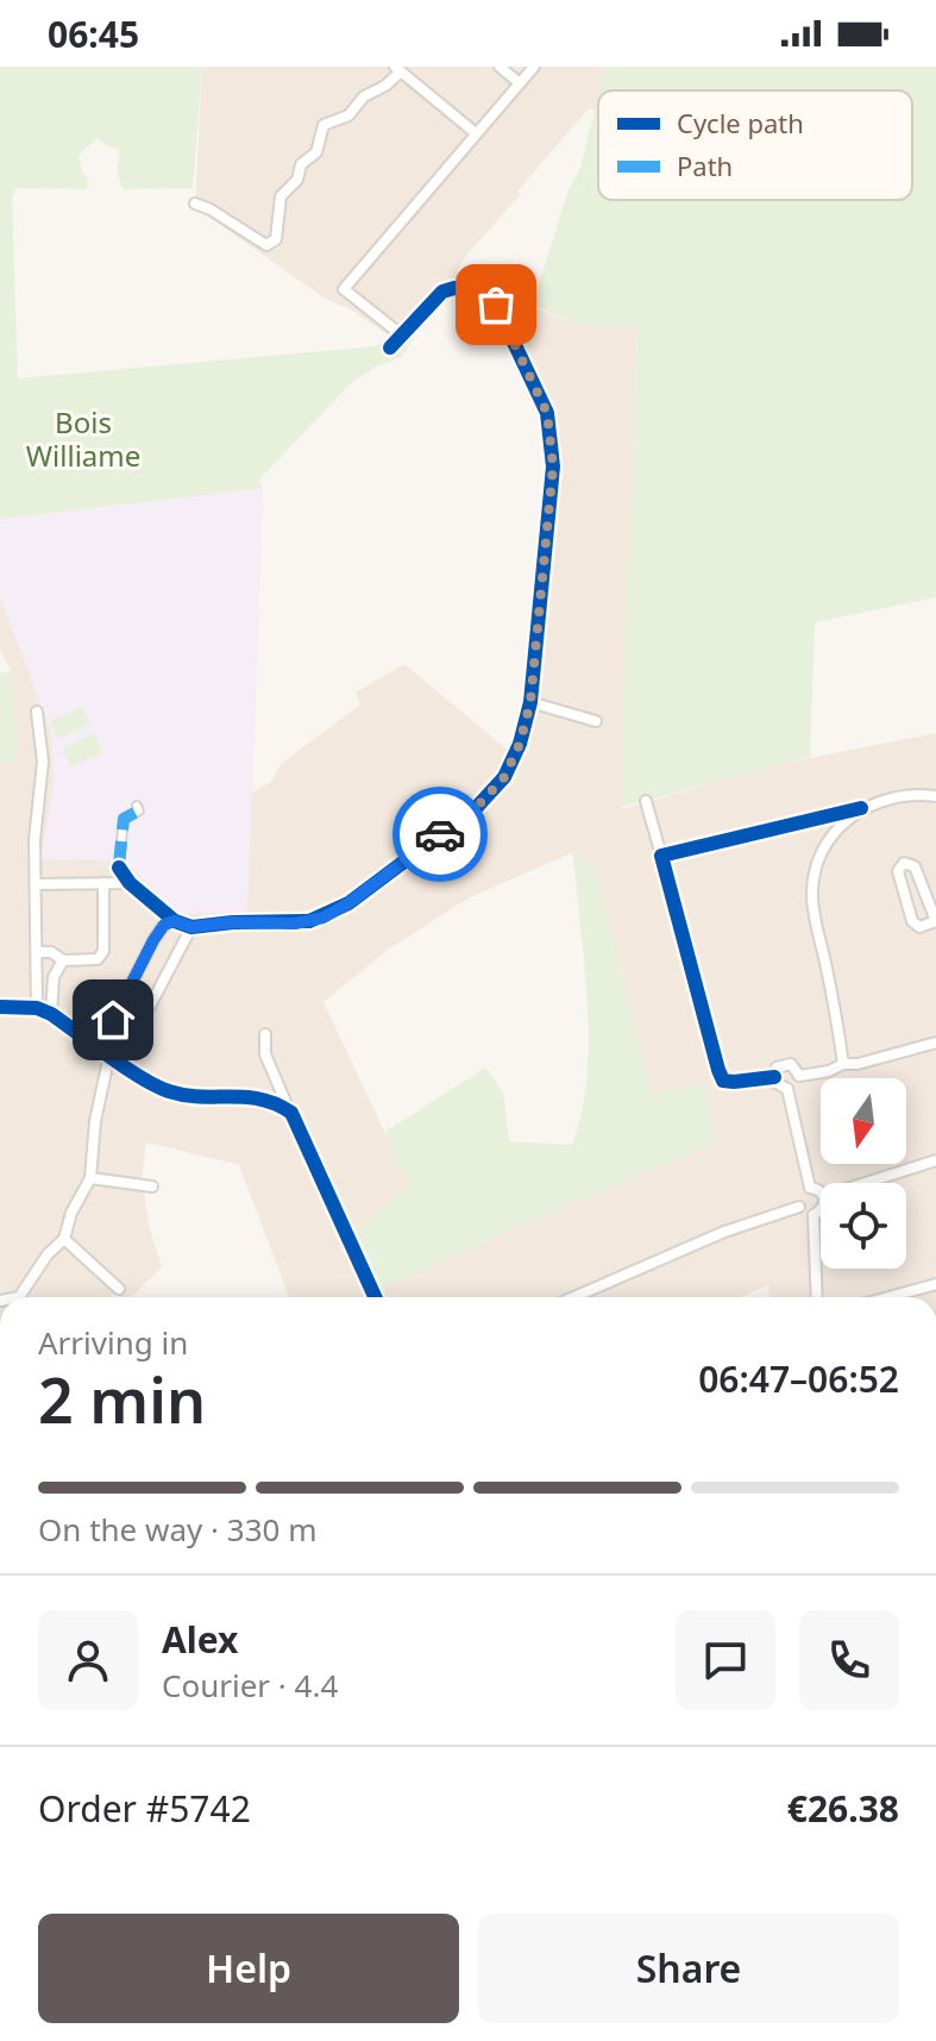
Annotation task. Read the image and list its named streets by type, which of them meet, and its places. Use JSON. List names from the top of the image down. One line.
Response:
{"parks":["Bois Williame"],"legend":["Cycle path","Path"],"north":"bottom","page":{"status":"06:45","heading":["2 min","Arriving in","06:47–06:52"],"panel":["Alex","Courier · 4.4","Order #5742","€26.38"],"bar":"On the way · 330 m","buttons":["Help","Share"]}}
